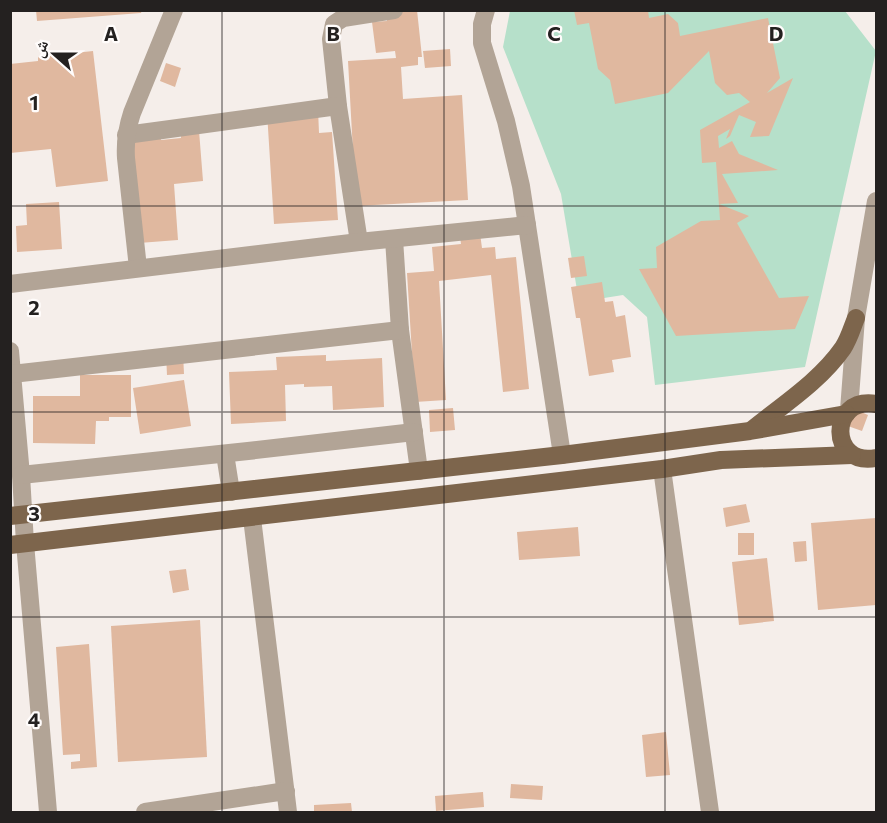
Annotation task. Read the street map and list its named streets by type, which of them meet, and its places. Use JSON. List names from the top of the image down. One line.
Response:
{"north":"left","grid":{"columns":["A","B","C","D"],"rows":["1","2","3","4"]}}
